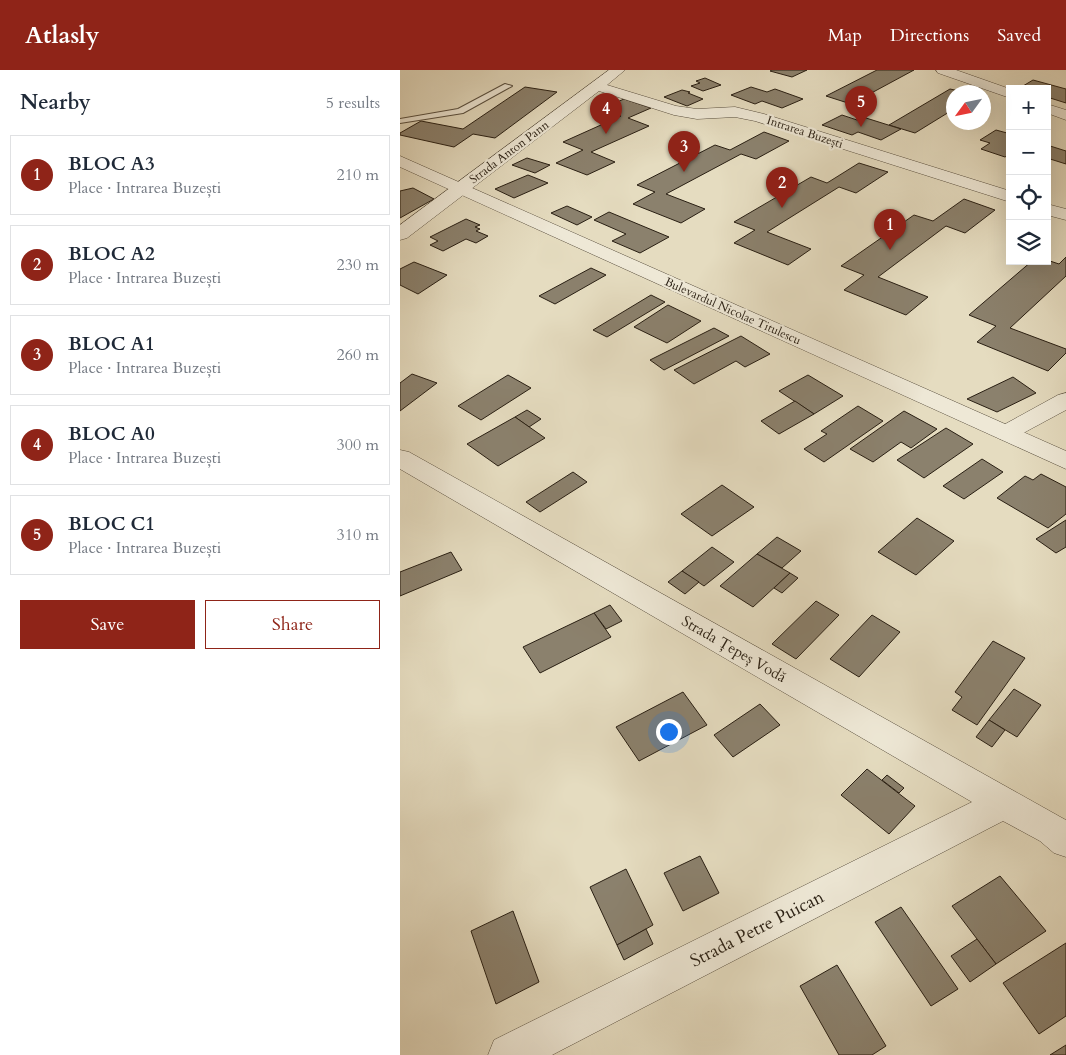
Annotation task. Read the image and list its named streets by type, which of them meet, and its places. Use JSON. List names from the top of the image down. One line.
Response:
{"streets":{"street":["Intrarea Buzești","Strada Anton Pann","Bulevardul Nicolae Titulescu","Strada Țepeș Vodă","Strada Petre Puican"]},"crossings":[["Intrarea Buzești","Strada Anton Pann"],["Strada Anton Pann","Bulevardul Nicolae Titulescu"],["Strada Țepeș Vodă","Strada Petre Puican"]],"north":"bottom left","page":{"header":"Atlasly","nav":["Map","Directions","Saved"],"heading":["Nearby","5 results"],"map_buttons":["+","−"],"pins":["5","4","3","2","1"],"list":[{"mark":"1","name":"BLOC A3","note":"Place · Intrarea Buzești","value":"210 m"},{"mark":"2","name":"BLOC A2","note":"Place · Intrarea Buzești","value":"230 m"},{"mark":"3","name":"BLOC A1","note":"Place · Intrarea Buzești","value":"260 m"},{"mark":"4","name":"BLOC A0","note":"Place · Intrarea Buzești","value":"300 m"},{"mark":"5","name":"BLOC C1","note":"Place · Intrarea Buzești","value":"310 m"}],"buttons":["Save","Share"]}}
